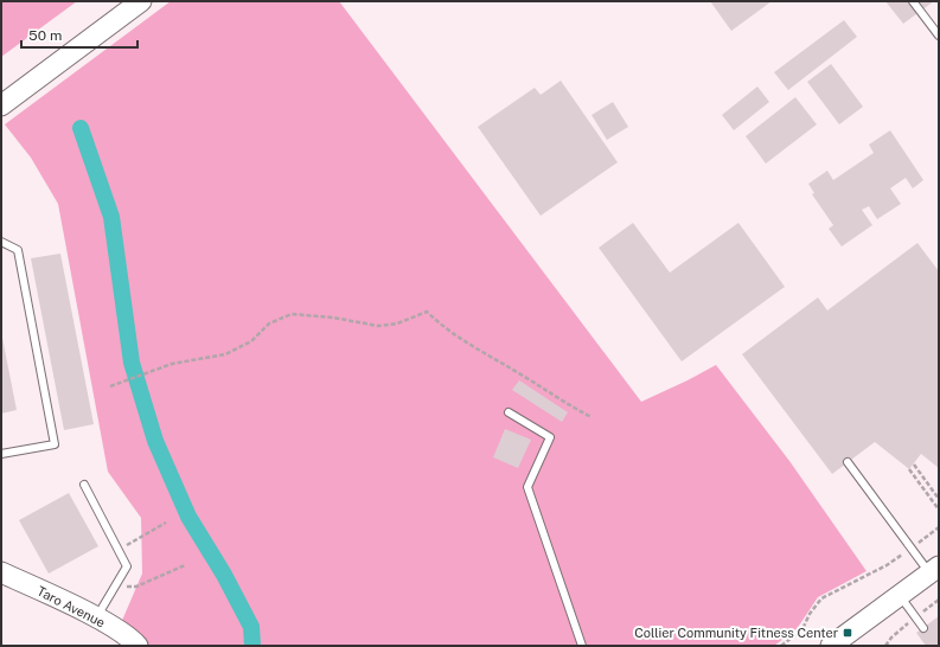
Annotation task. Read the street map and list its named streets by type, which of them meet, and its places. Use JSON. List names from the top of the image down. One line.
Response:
{"streets":{"main road":["Taro Avenue"]},"places":{"transit":["Collier Community Fitness Center"]},"scale_bar":"50 m"}
